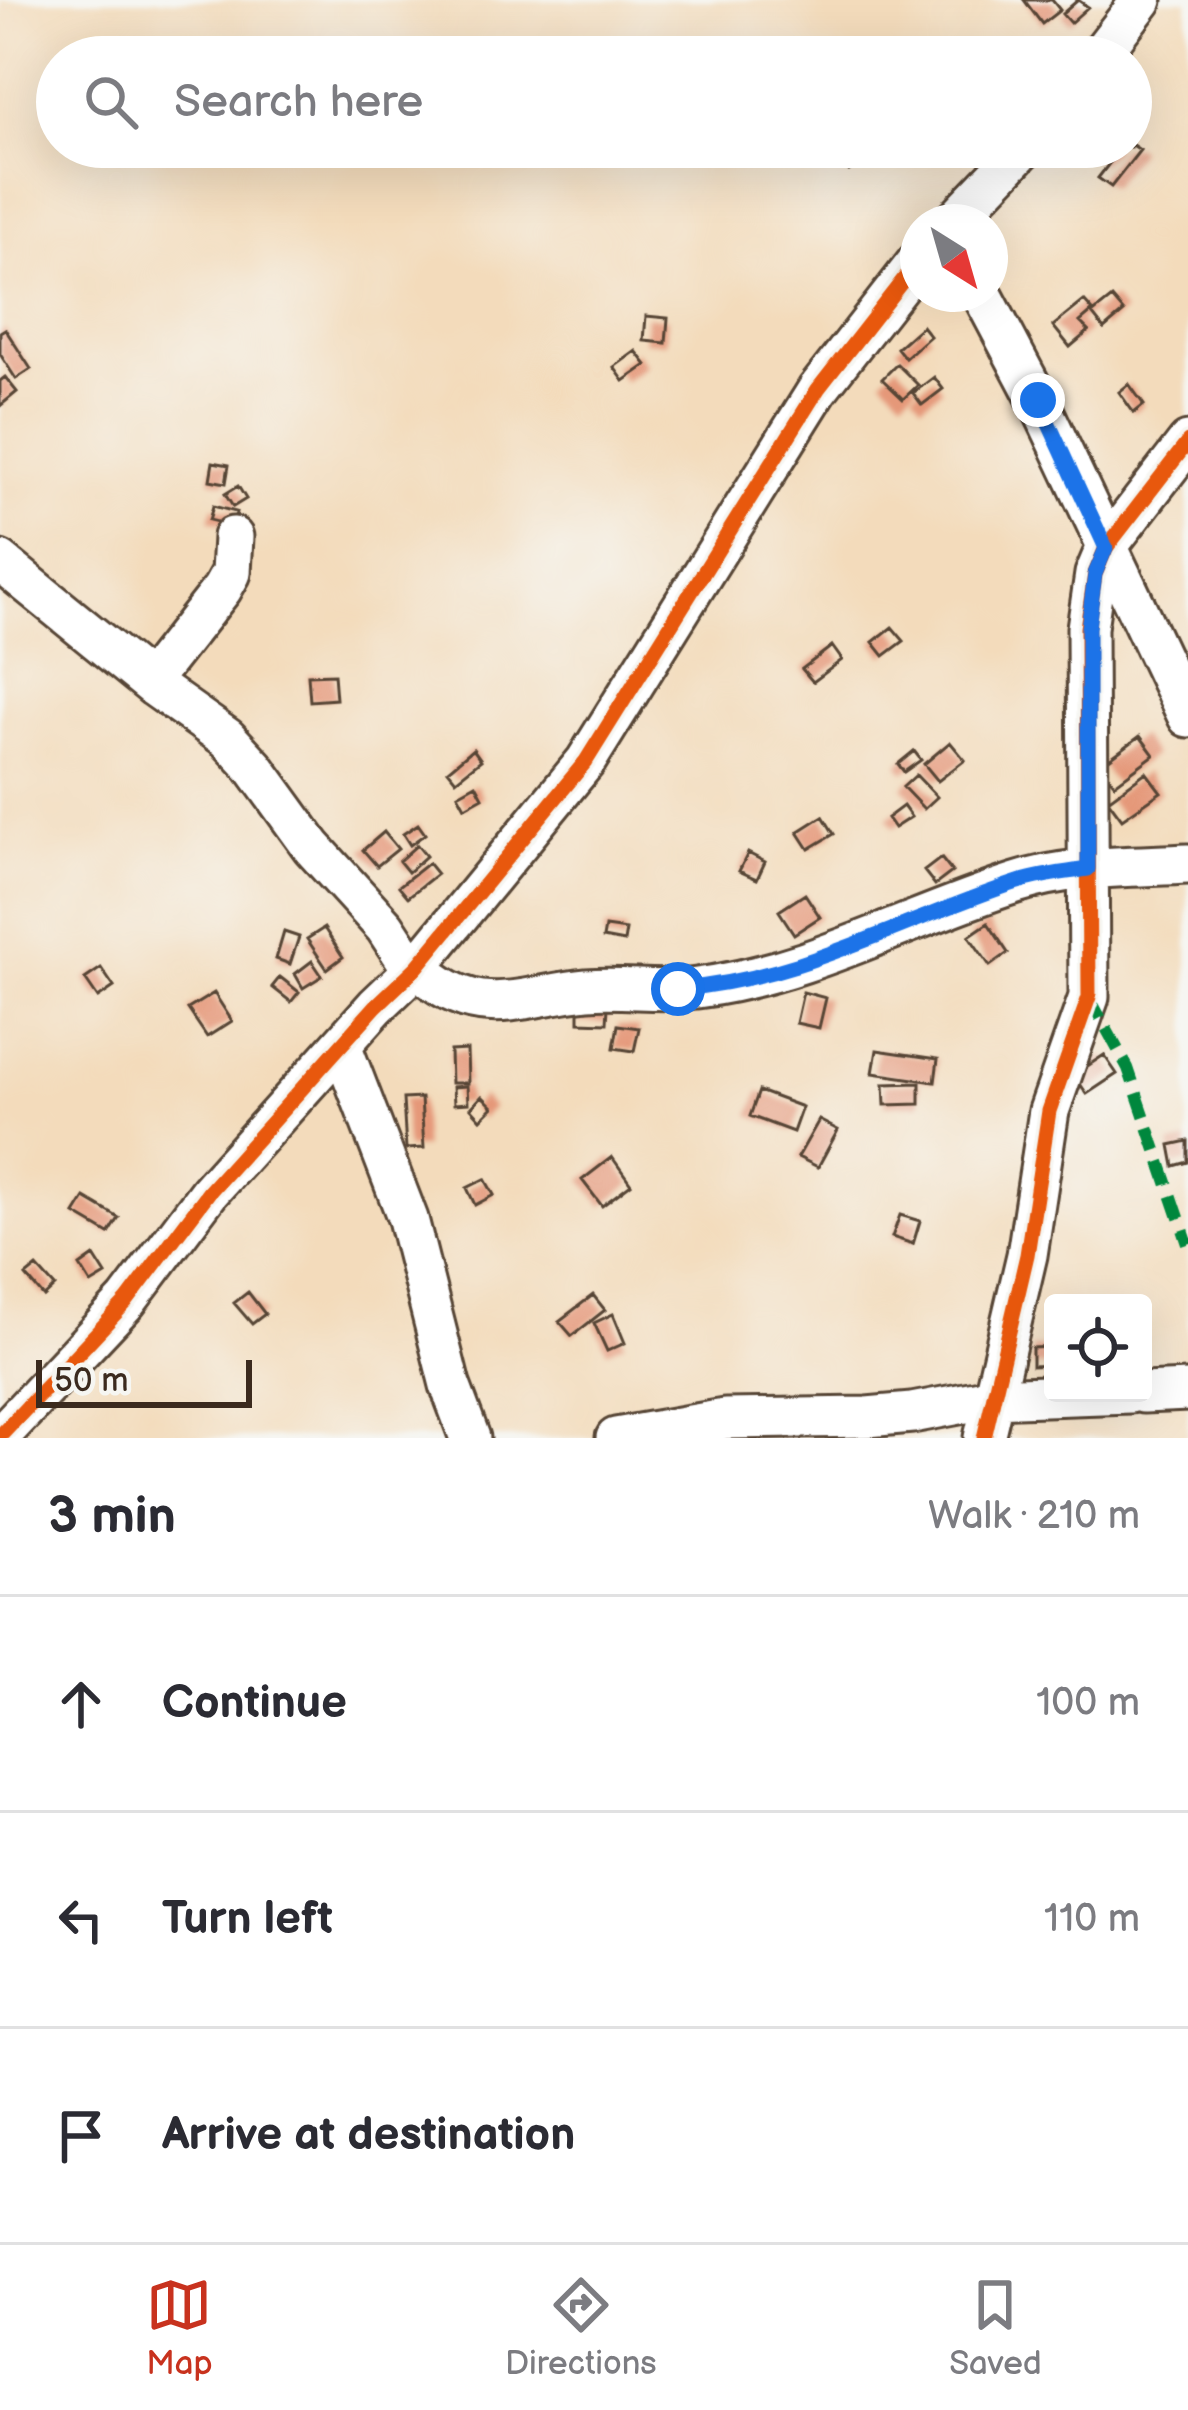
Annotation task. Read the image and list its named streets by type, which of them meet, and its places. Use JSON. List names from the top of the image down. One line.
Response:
{"scale_bar":"50 m","north":"bottom right","page":{"search":"Search here","scale":"50 m","heading":["3 min","Walk · 210 m"],"list":[["Continue","100 m"],["Turn left","110 m"],"Arrive at destination"],"nav":["Map","Directions","Saved"]}}
